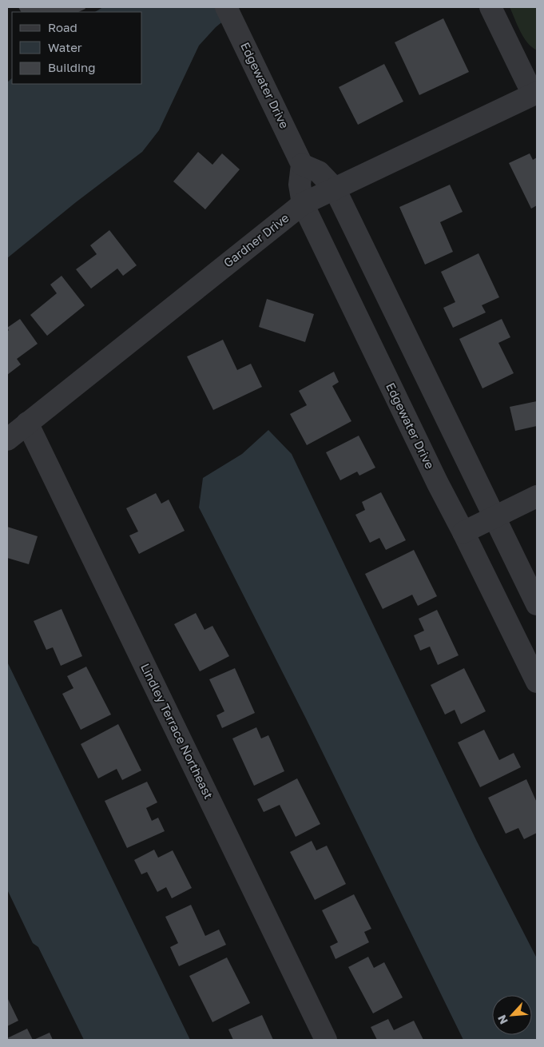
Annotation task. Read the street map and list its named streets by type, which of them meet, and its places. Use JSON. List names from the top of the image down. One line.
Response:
{"streets":{"street":["Edgewater Drive","Gardner Drive","Lindley Terrace Northeast"]},"crossings":[["Edgewater Drive","Gardner Drive"],["Gardner Drive","Lindley Terrace Northeast"]],"legend":["Road","Water","Building"],"north":"bottom left"}
